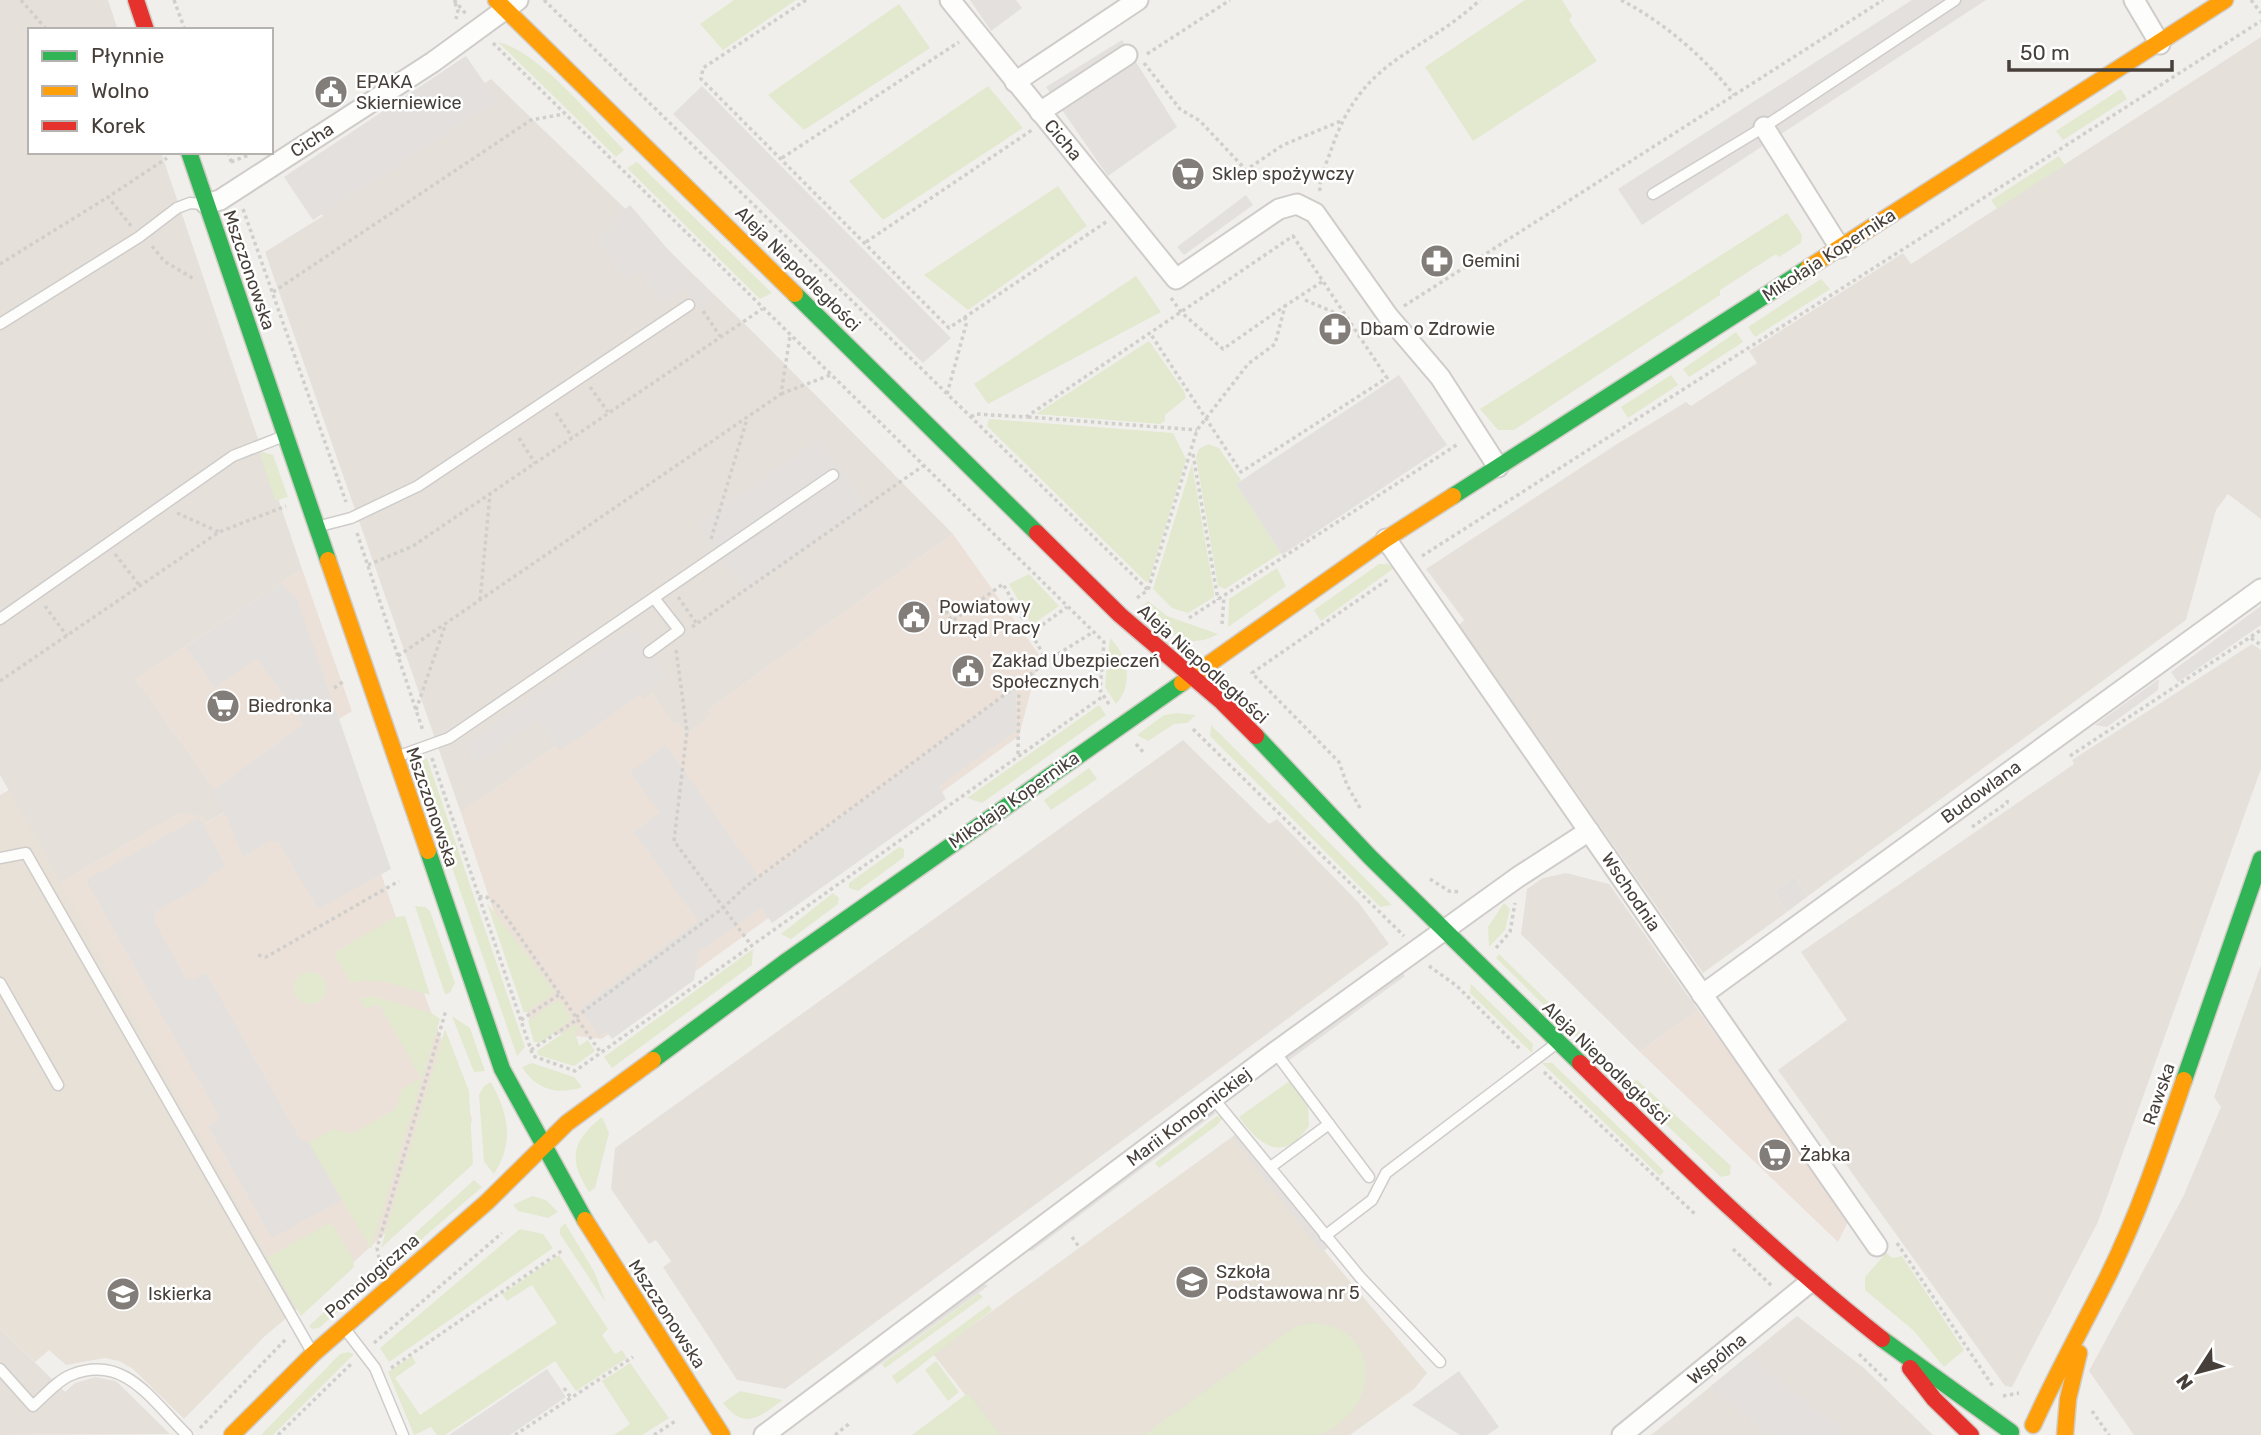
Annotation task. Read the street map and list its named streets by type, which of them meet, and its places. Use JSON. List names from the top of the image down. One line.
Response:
{"streets":{"street":["Cicha","Mikołaja Kopernika","Aleja Niepodległości","Mszczonowska","Budowlana","Wschodnia","Rawska","Marii Konopnickiej","Pomologiczna","Wspólna"]},"crossings":[["Cicha","Aleja Niepodległości"],["Cicha","Mszczonowska"],["Mikołaja Kopernika","Aleja Niepodległości"],["Mikołaja Kopernika","Mszczonowska"],["Mikołaja Kopernika","Wschodnia"],["Mikołaja Kopernika","Pomologiczna"],["Aleja Niepodległości","Marii Konopnickiej"],["Aleja Niepodległości","Wspólna"],["Mszczonowska","Pomologiczna"],["Budowlana","Wschodnia"],["Wschodnia","Marii Konopnickiej"]],"places":{"public building":["EPAKA Skierniewice","Powiatowy Urząd Pracy","Zakład Ubezpieczeń Społecznych"],"supermarket":["Sklep spożywczy","Biedronka","Żabka"],"pharmacy":["Gemini","Dbam o Zdrowie"],"school or university":["Szkoła Podstawowa nr 5","Iskierka"]},"legend":["Płynnie","Wolno","Korek"],"scale_bar":"50 m","north":"bottom left"}
